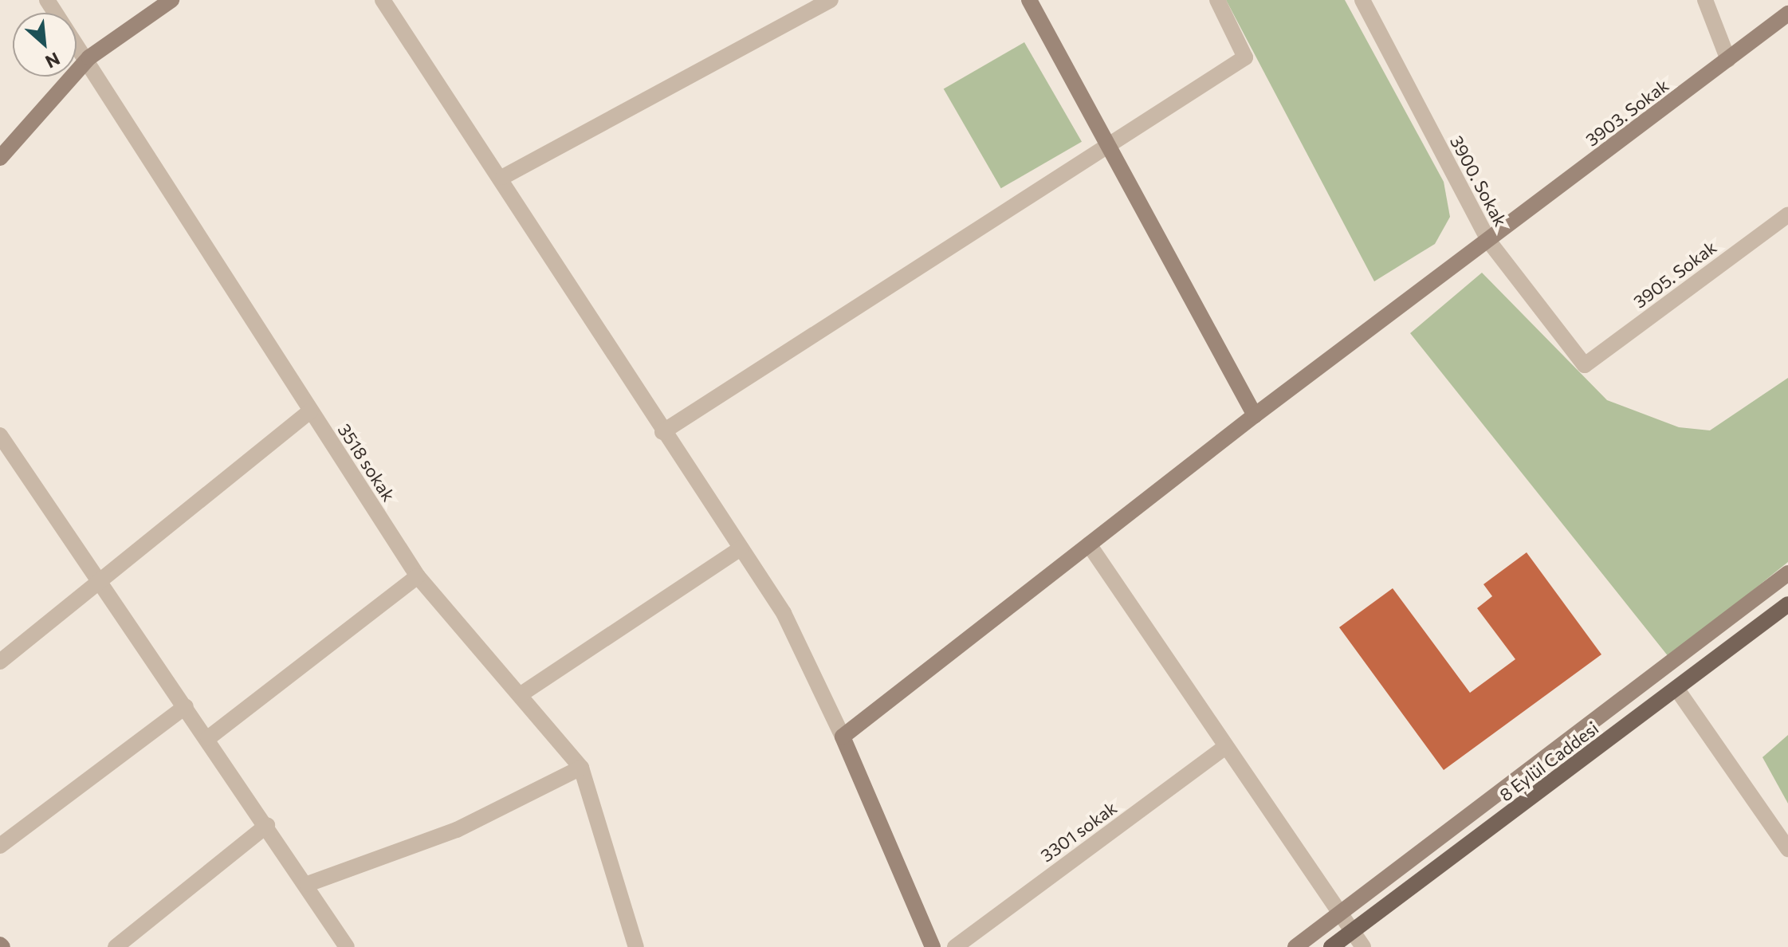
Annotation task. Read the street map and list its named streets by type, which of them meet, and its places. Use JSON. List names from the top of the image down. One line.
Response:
{"streets":{"main road":["8 Eylül Caddesi"],"street":["3903. Sokak","3900. Sokak","3905. Sokak","3518 sokak","3301 sokak"]},"crossings":[["3903. Sokak","3900. Sokak"],["3900. Sokak","3905. Sokak"]],"north":"bottom right"}
